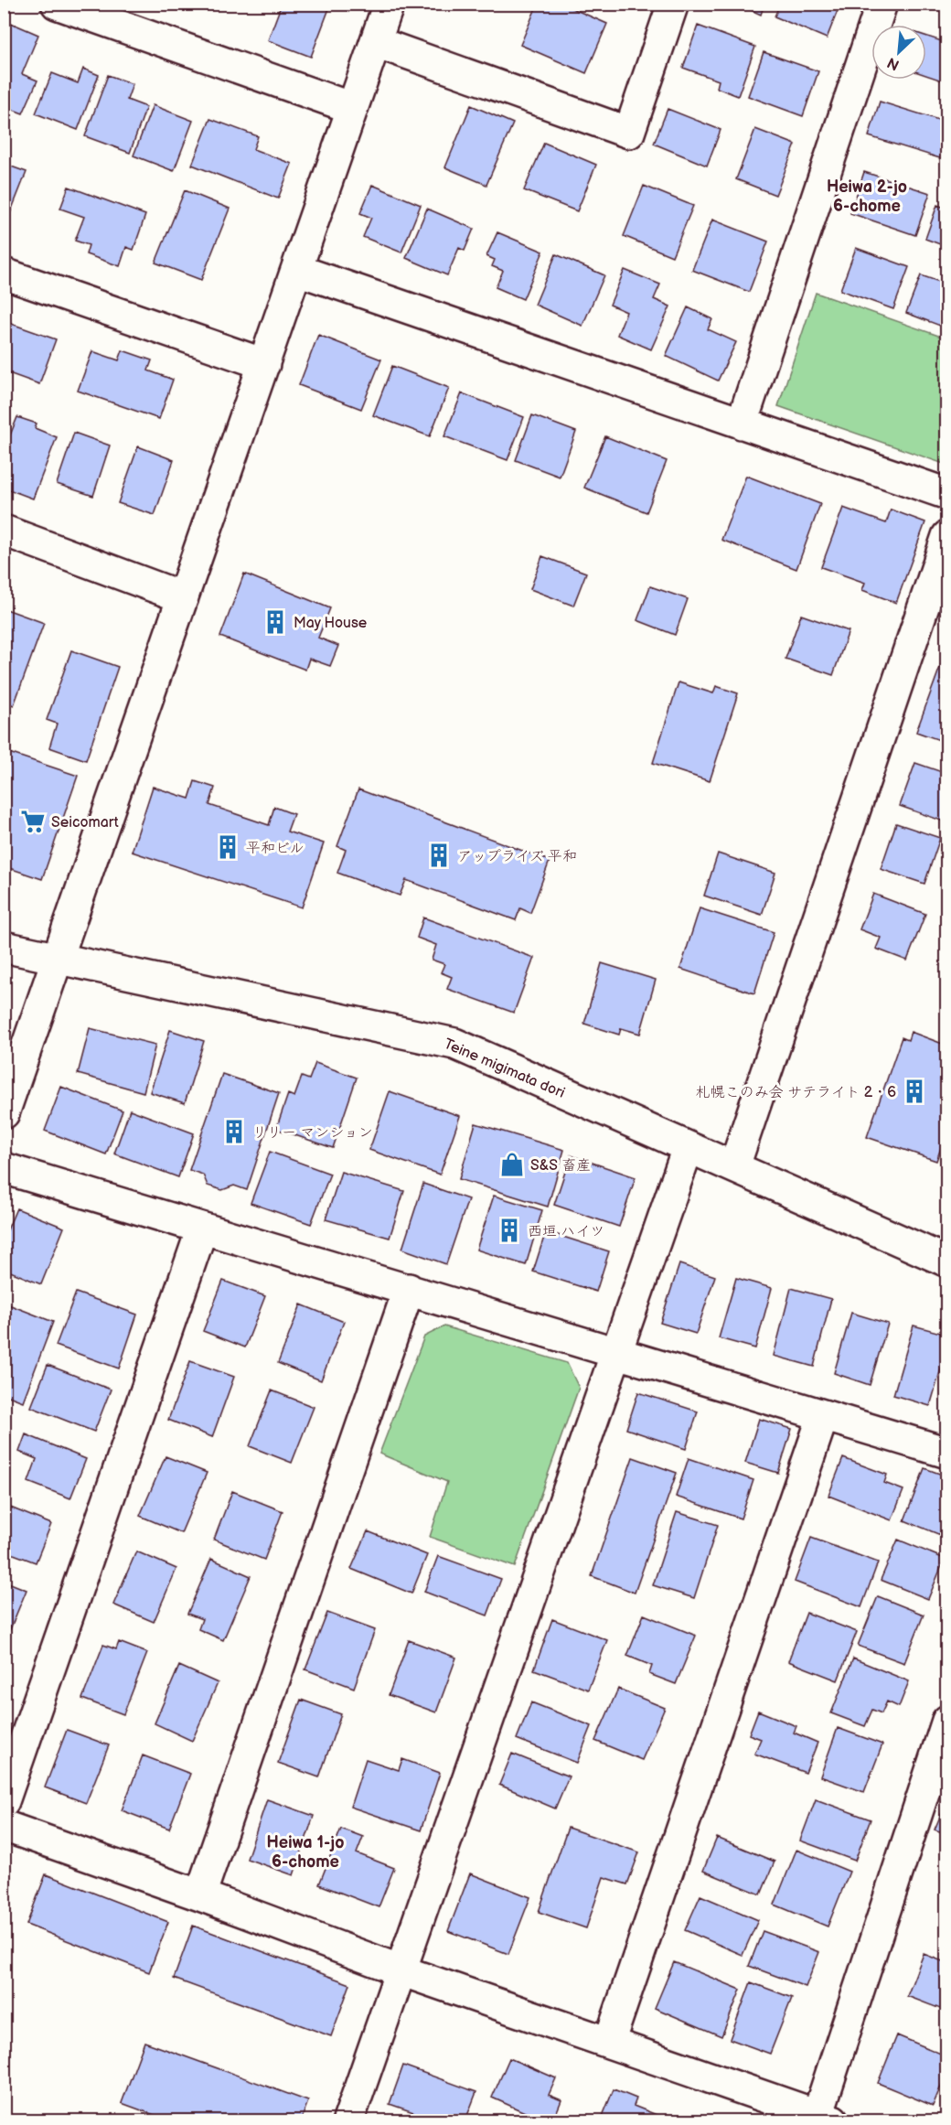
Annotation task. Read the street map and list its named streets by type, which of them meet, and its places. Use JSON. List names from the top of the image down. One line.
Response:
{"streets":{"street":["Teine migimata dori"]},"districts":["Heiwa 2-jo 6-chome","Heiwa 1-jo 6-chome"],"places":{"building":["May House","平和ビル","アップライズ 平和","札幌このみ会 サテライト 2・6","リリー マンション","西垣 ハイツ"],"supermarket":["Seicomart"],"shop":["S&S 畜産"]},"north":"bottom left"}
